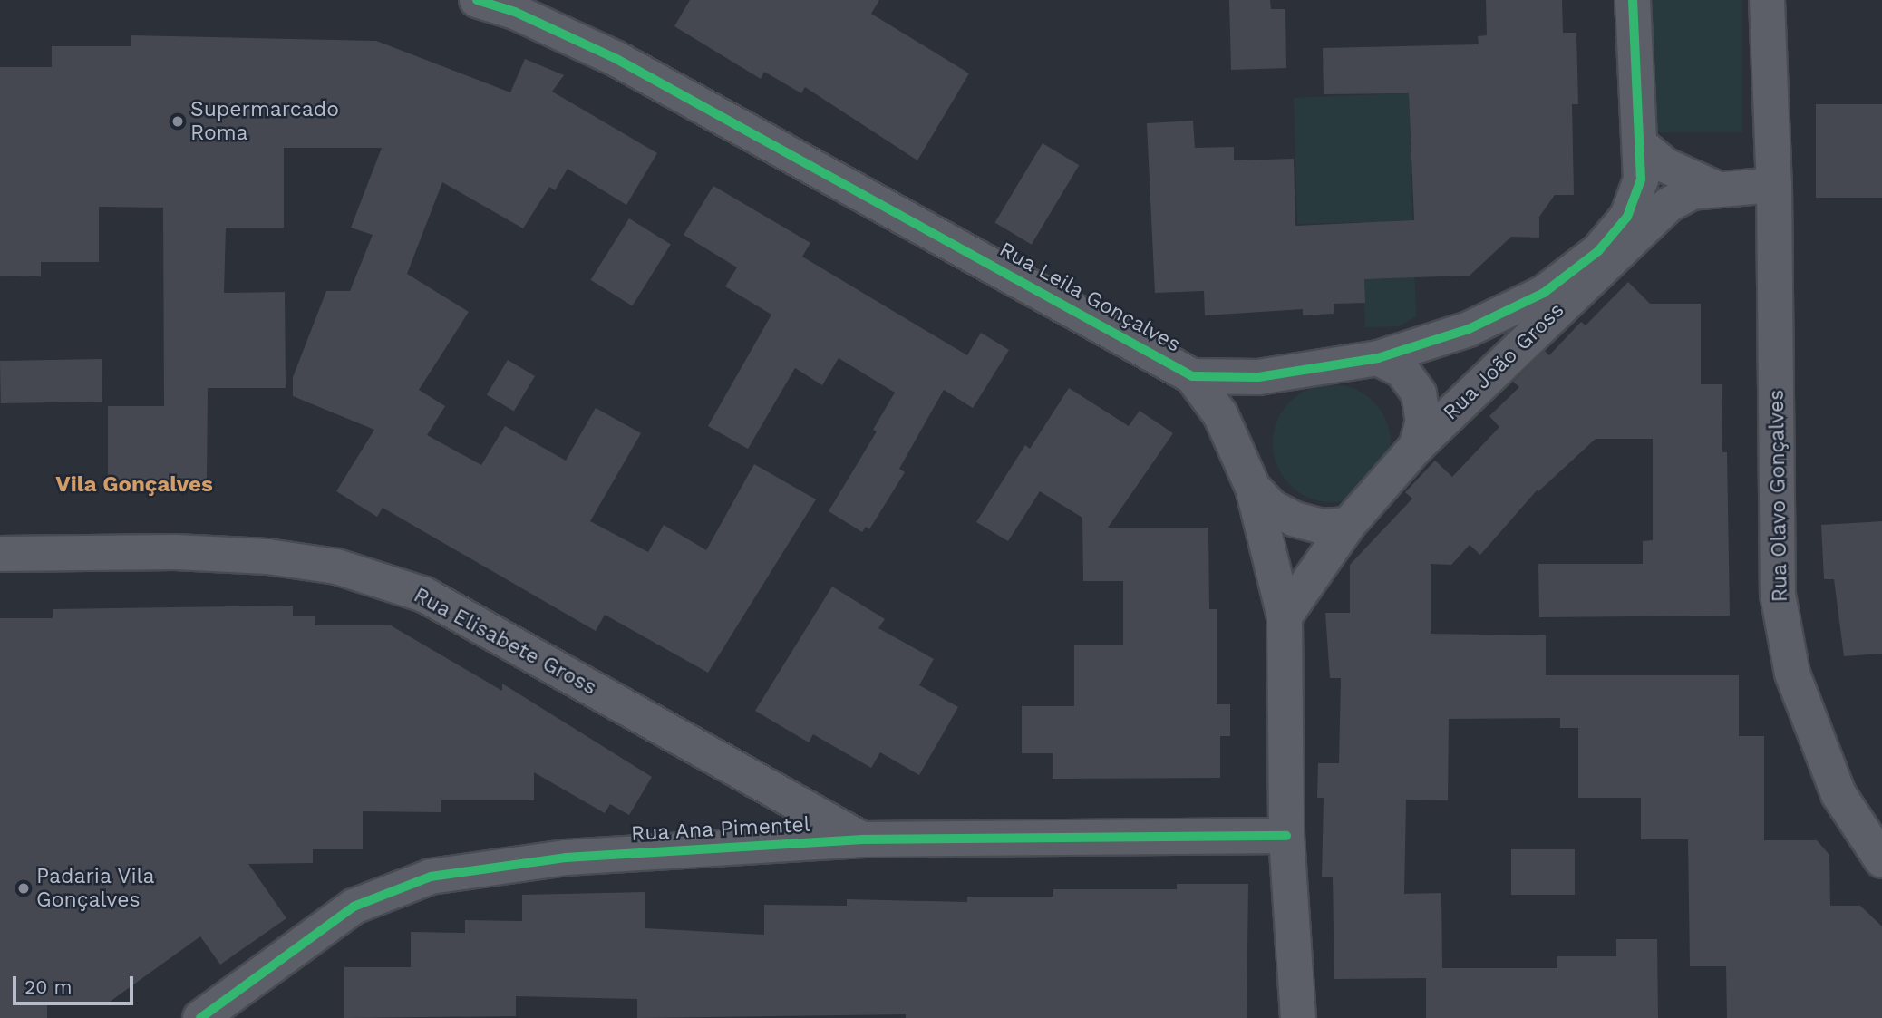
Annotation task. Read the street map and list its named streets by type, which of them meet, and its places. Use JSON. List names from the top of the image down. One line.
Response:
{"streets":{"street":["Rua Leila Gonçalves","Rua João Gross","Rua Olavo Gonçalves","Rua Elisabete Gross","Rua Ana Pimentel"]},"crossings":[["Rua João Gross","Rua Olavo Gonçalves"],["Rua Elisabete Gross","Rua Ana Pimentel"]],"districts":["Vila Gonçalves"],"places":["Supermarcado Roma","Padaria Vila Gonçalves"],"scale_bar":"20 m"}
